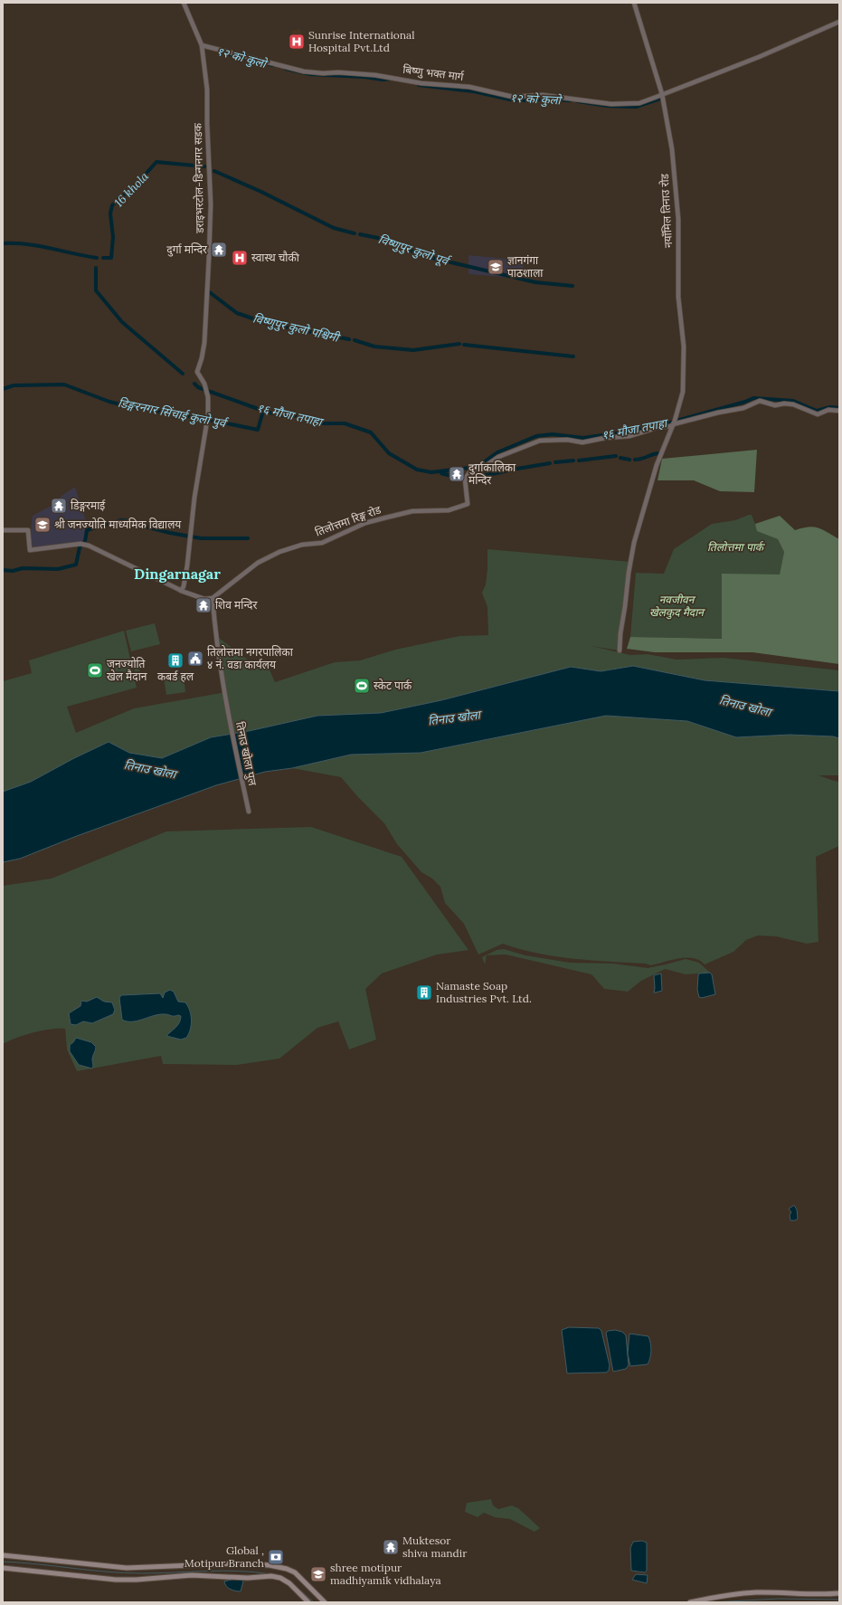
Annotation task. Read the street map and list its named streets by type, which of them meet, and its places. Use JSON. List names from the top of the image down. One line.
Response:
{"streets":{"street":["बिष्णु भक्त मार्ग","डराइभरटोल-डिन्गनगर सडक","नयाँमिल तिनाउ रोड","तिलोत्तमा रिङ्ग रोड","तिनाउ खोला पुल"]},"crossings":[["बिष्णु भक्त मार्ग","डराइभरटोल-डिन्गनगर सडक"],["बिष्णु भक्त मार्ग","नयाँमिल तिनाउ रोड"],["नयाँमिल तिनाउ रोड","तिलोत्तमा रिङ्ग रोड"],["तिलोत्तमा रिङ्ग रोड","तिनाउ खोला पुल"]],"districts":["Dingarnagar"],"water":["१२ को कुलो","16 khola","विष्णुपुर कुलो पूर्व","विष्णुपुर कुलो पश्चिमी","डिङ्गरनगर सिंचाई कुलो पुर्व","१६ मौजा तपाहा","तिनाउ खोला"],"parks":["तिलोत्तमा पार्क","नवजीवन खेलकुद मैदान"],"places":{"hospital":["Sunrise International Hospital Pvt.Ltd","स्वास्थ चौकी"],"temple":["दुर्गा मन्दिर","दुर्गाकालिका मन्दिर","डिङ्गरमाई","शिव मन्दिर","Muktesor shiva mandir"],"school or university":["ज्ञानगंगा पाठशाला","श्री जनज्योति माध्यमिक विद्यालय","shree motipur madhiyamik vidhalaya"],"public building":["तिलोत्तमा नगरपालिका ४ नं. वडा कार्यलय"],"building":["कबर्ड हल","Namaste Soap Industries Pvt. Ltd."],"sports":["जनज्योति खेल मैदान","स्केट पार्क"],"bank":["Global , Motipur Branch"]}}
